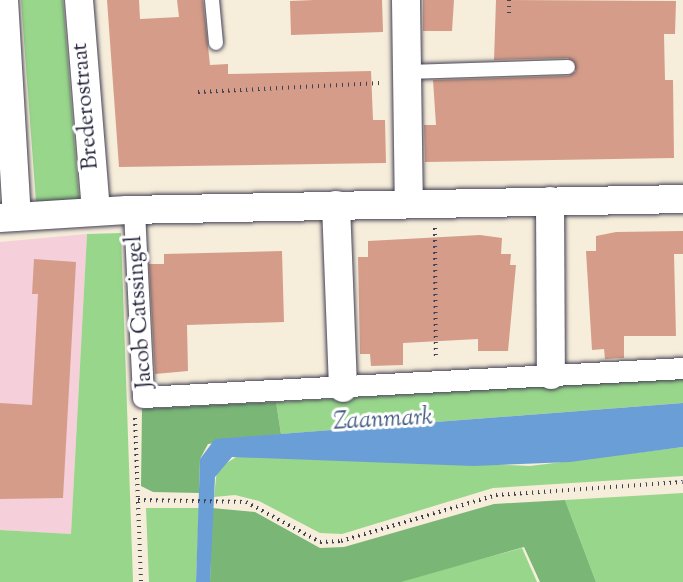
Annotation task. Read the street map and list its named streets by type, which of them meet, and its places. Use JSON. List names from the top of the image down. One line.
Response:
{"streets":{"street":["Brederostraat","Jacob Catssingel"]},"crossings":[["Brederostraat","Jacob Catssingel"]],"water":["Zaanmark"]}
